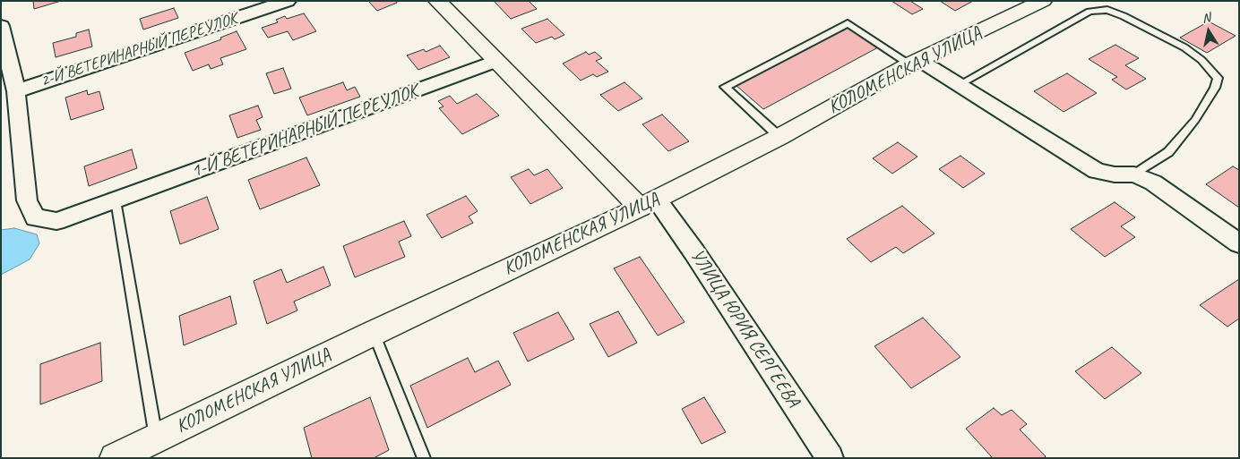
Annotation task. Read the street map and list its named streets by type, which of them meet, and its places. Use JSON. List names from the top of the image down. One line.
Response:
{"streets":{"street":["2-Й ВЕТЕРИНАРНЫЙ ПЕРЕУЛОК","КОЛОМЕНСКАЯ УЛИЦА","1-Й ВЕТЕРИНАРНЫЙ ПЕРЕУЛОК","УЛИЦА ЮРИЯ СЕРГЕЕВА"]},"crossings":[["2-Й ВЕТЕРИНАРНЫЙ ПЕРЕУЛОК","1-Й ВЕТЕРИНАРНЫЙ ПЕРЕУЛОК"],["КОЛОМЕНСКАЯ УЛИЦА","УЛИЦА ЮРИЯ СЕРГЕЕВА"],["1-Й ВЕТЕРИНАРНЫЙ ПЕРЕУЛОК","УЛИЦА ЮРИЯ СЕРГЕЕВА"]],"north":"top"}
